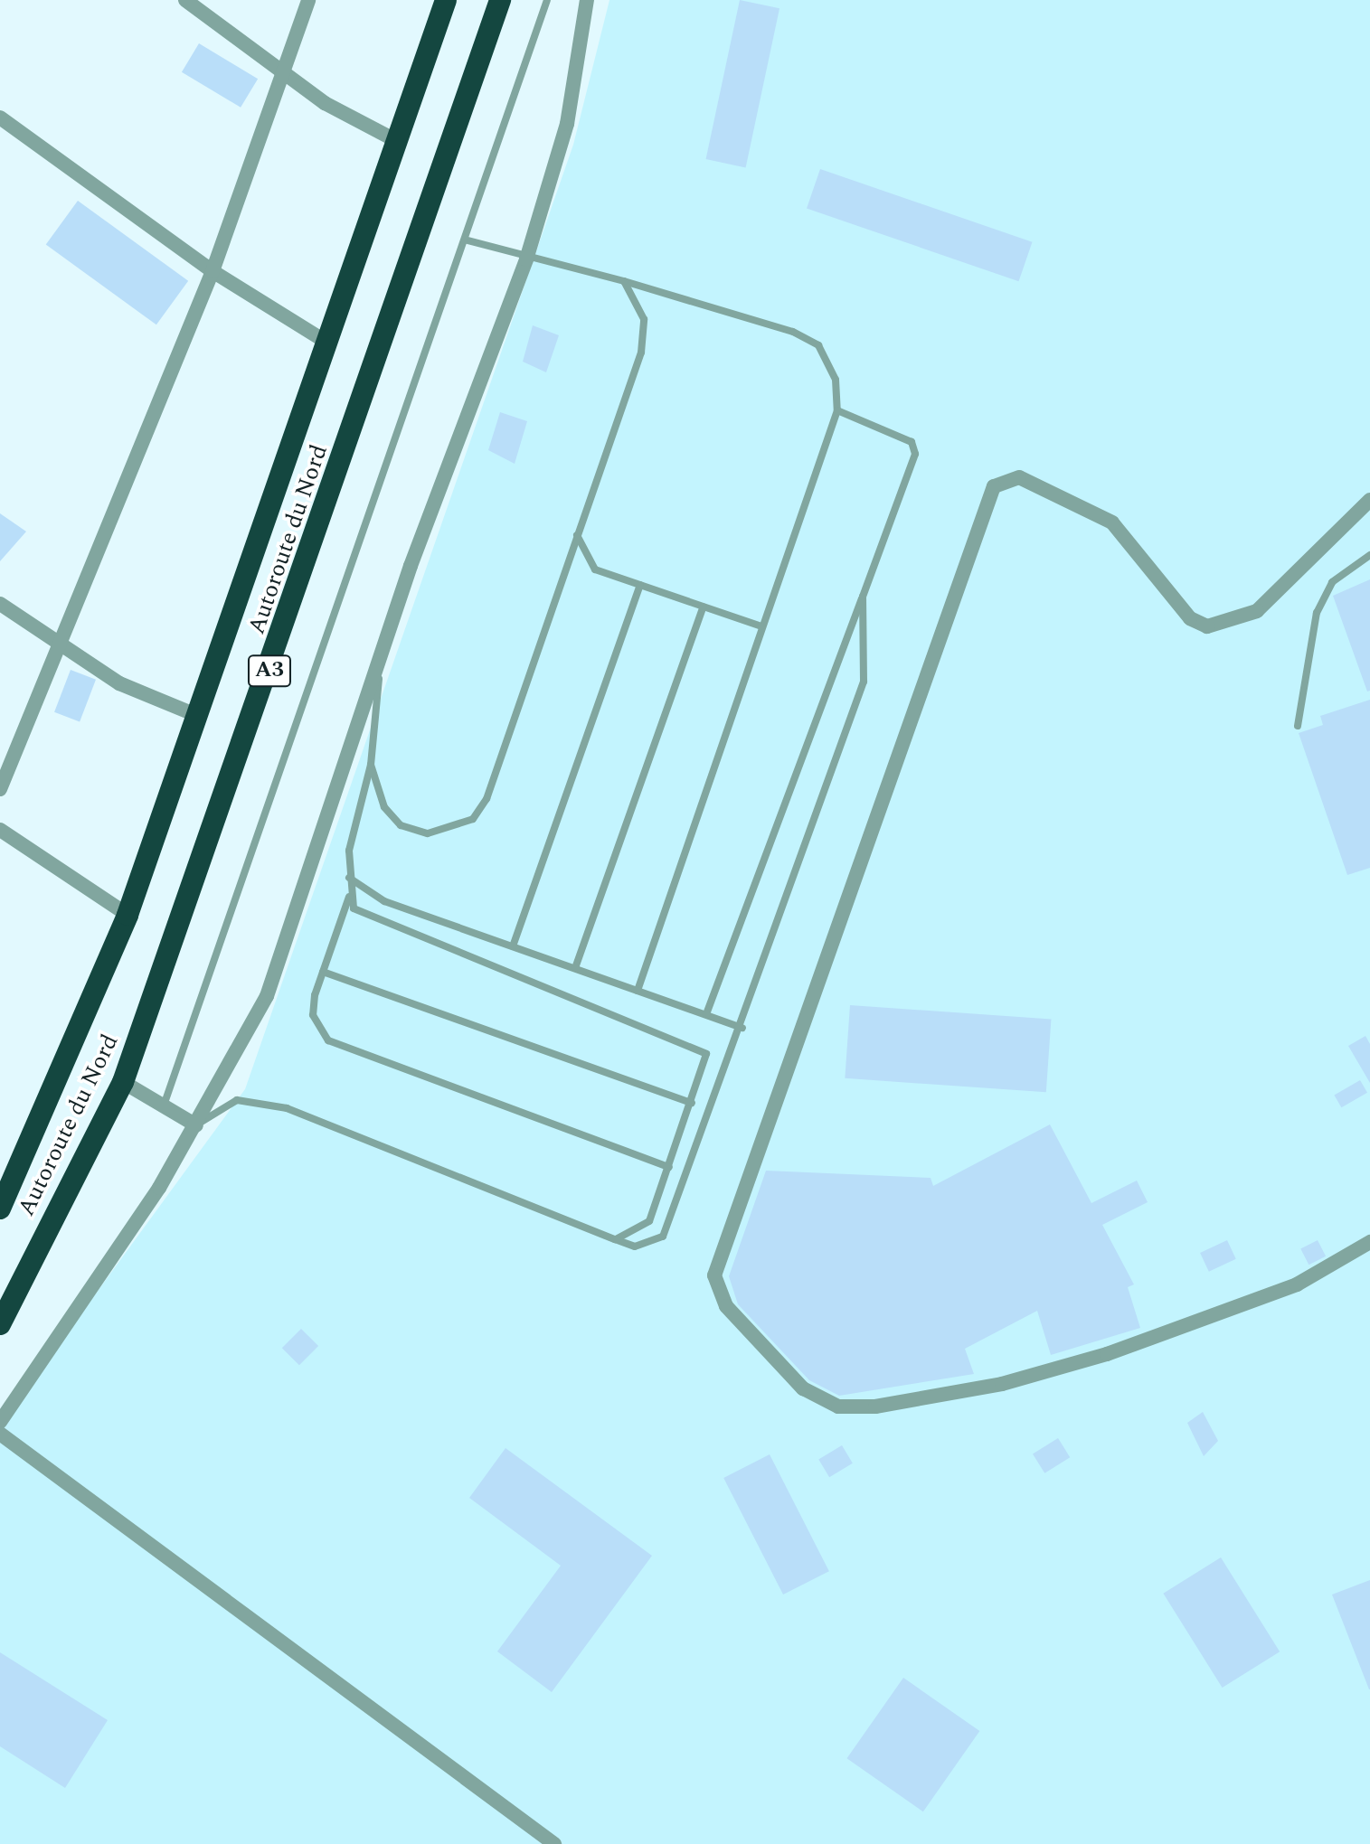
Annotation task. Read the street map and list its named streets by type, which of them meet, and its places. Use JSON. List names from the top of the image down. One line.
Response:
{"streets":{"highway":["Autoroute du Nord","A3"]}}
